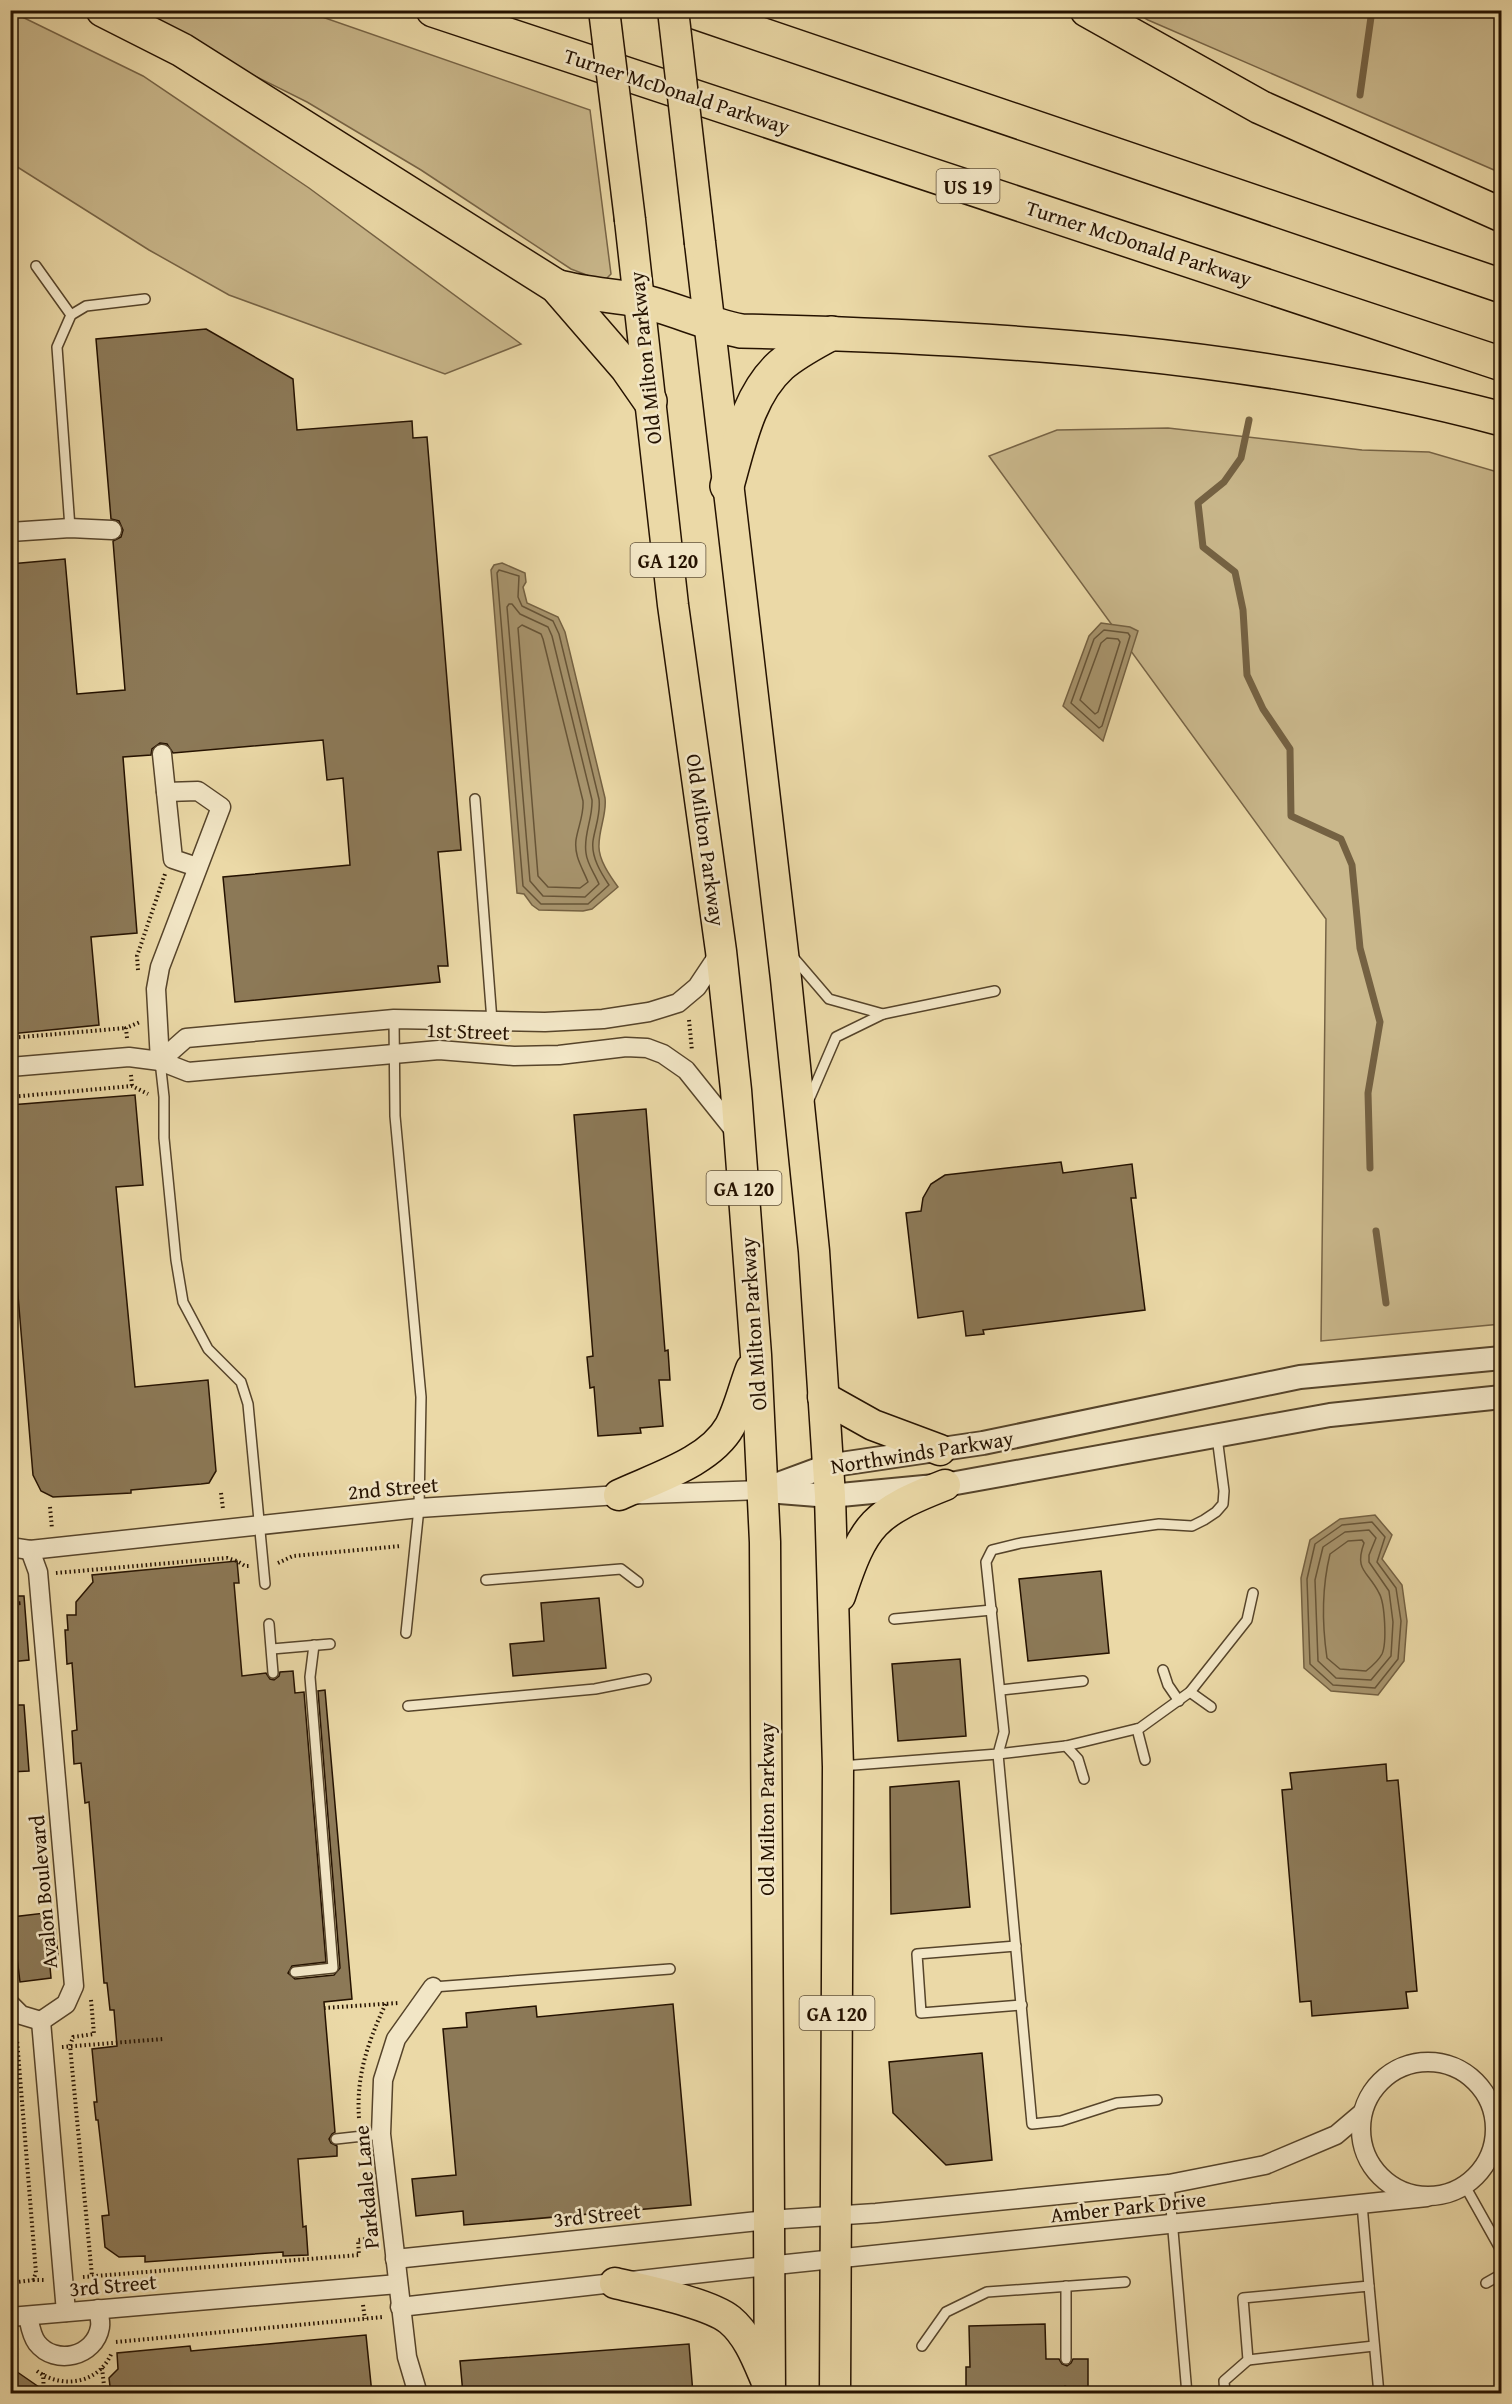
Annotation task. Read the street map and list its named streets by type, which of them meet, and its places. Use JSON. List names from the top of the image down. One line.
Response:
{"streets":{"highway":["Turner McDonald Parkway","US 19","Old Milton Parkway","GA 120"],"street":["1st Street","Northwinds Parkway","2nd Street","Avalon Boulevard","Parkdale Lane","Amber Park Drive","3rd Street"]},"crossings":[["Old Milton Parkway","1st Street"],["Old Milton Parkway","Northwinds Parkway"],["Old Milton Parkway","2nd Street"],["Old Milton Parkway","3rd Street"],["GA 120","Northwinds Parkway"],["GA 120","Amber Park Drive"],["Northwinds Parkway","2nd Street"],["2nd Street","Avalon Boulevard"],["Parkdale Lane","3rd Street"],["Amber Park Drive","3rd Street"]]}
